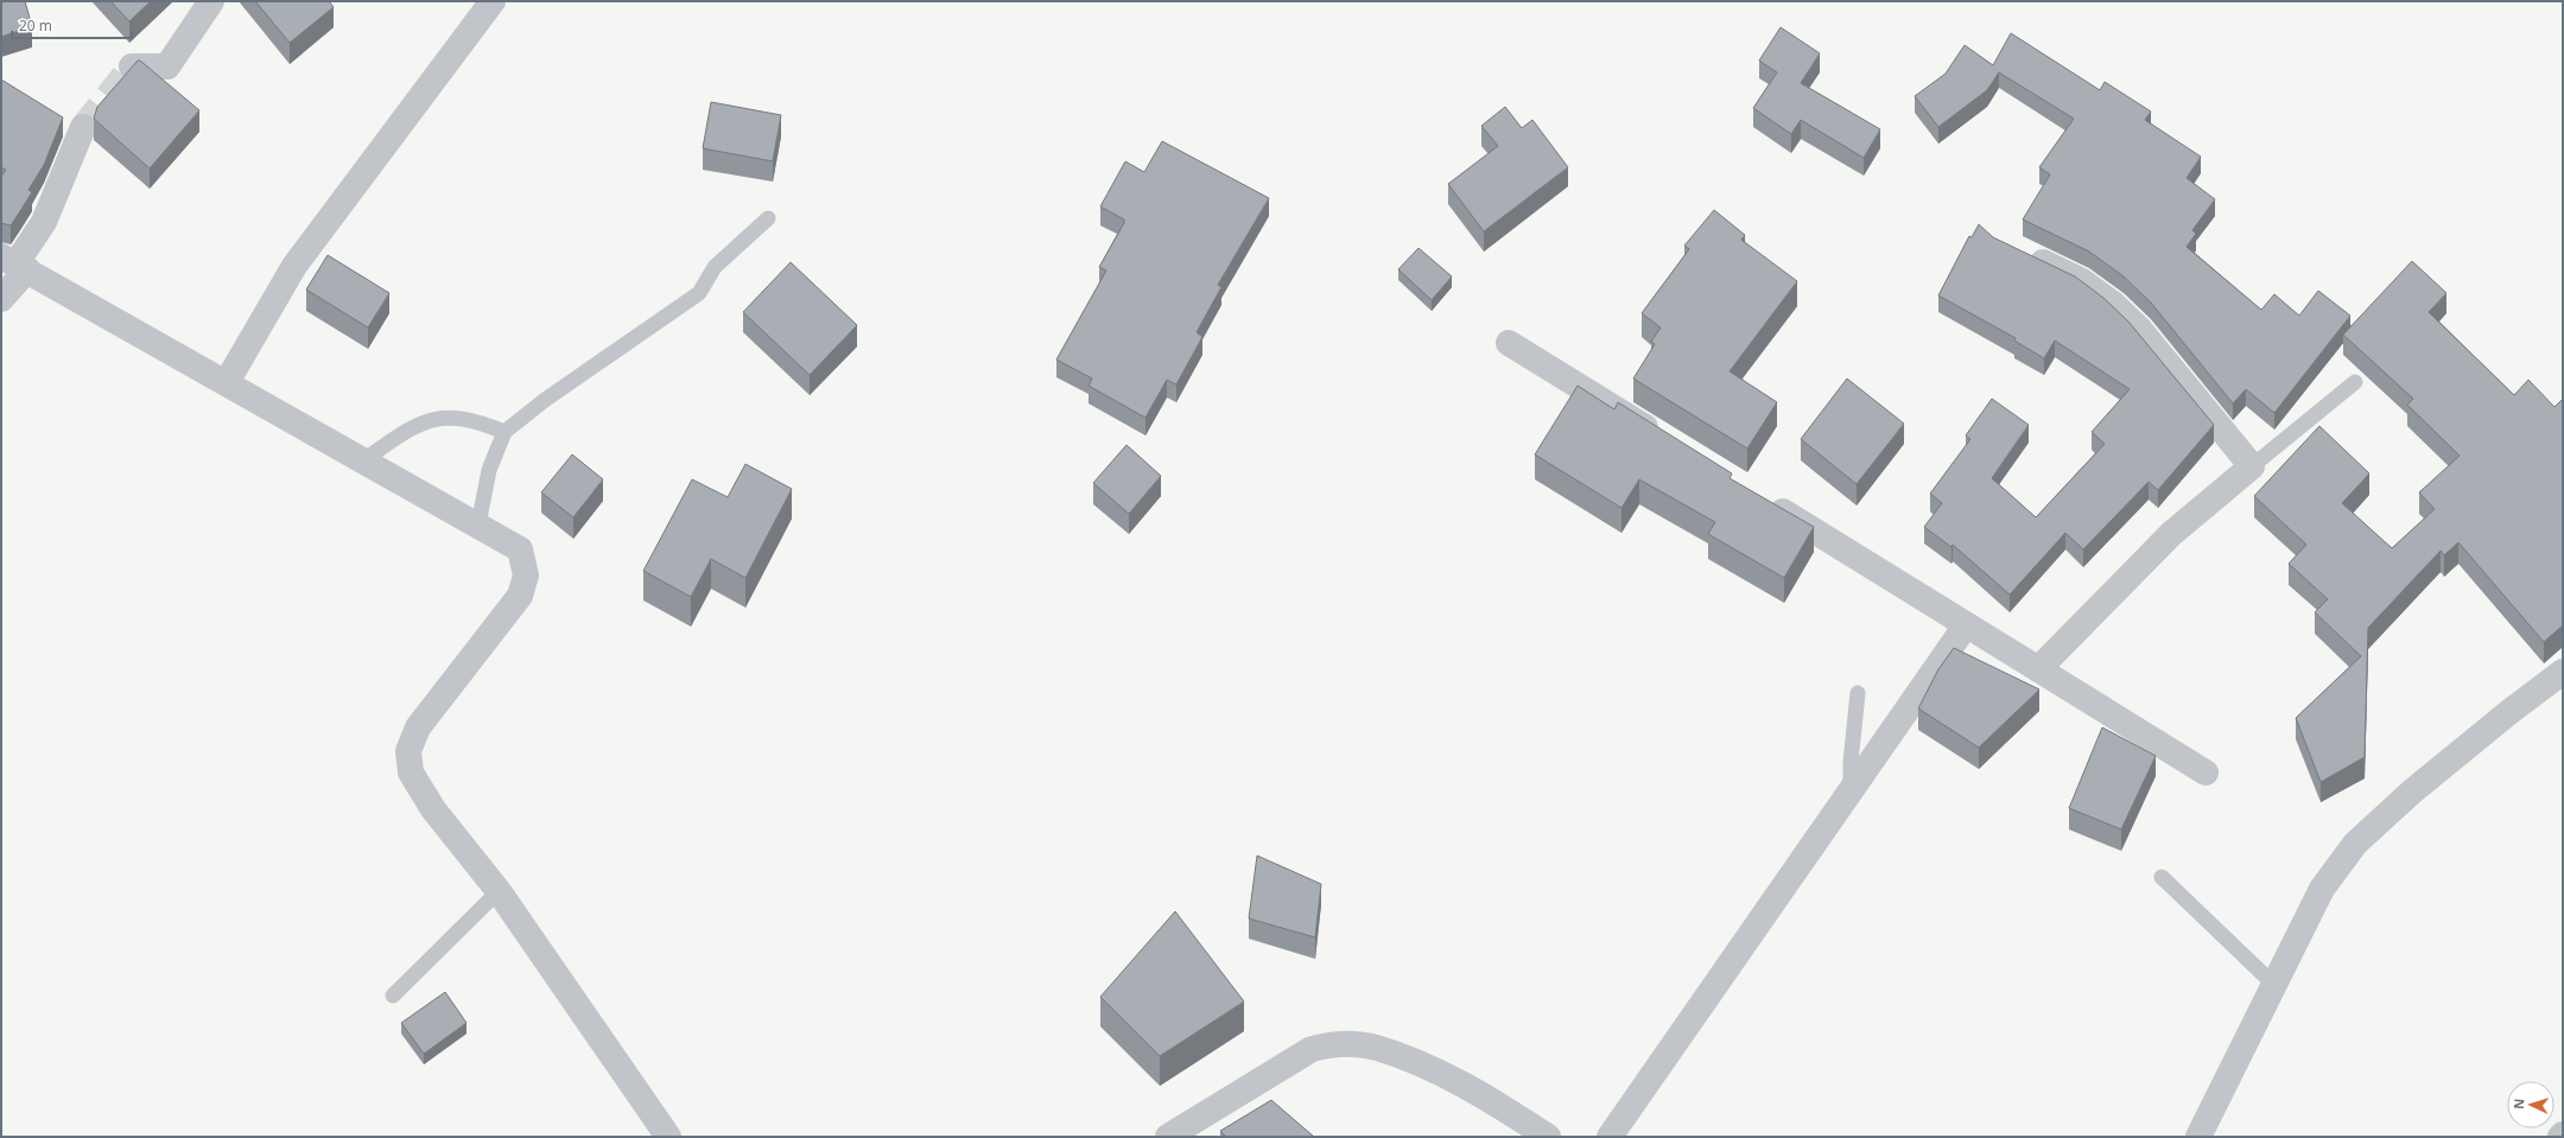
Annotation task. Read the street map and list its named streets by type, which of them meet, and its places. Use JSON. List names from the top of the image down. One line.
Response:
{"scale_bar":"20 m","north":"left"}
